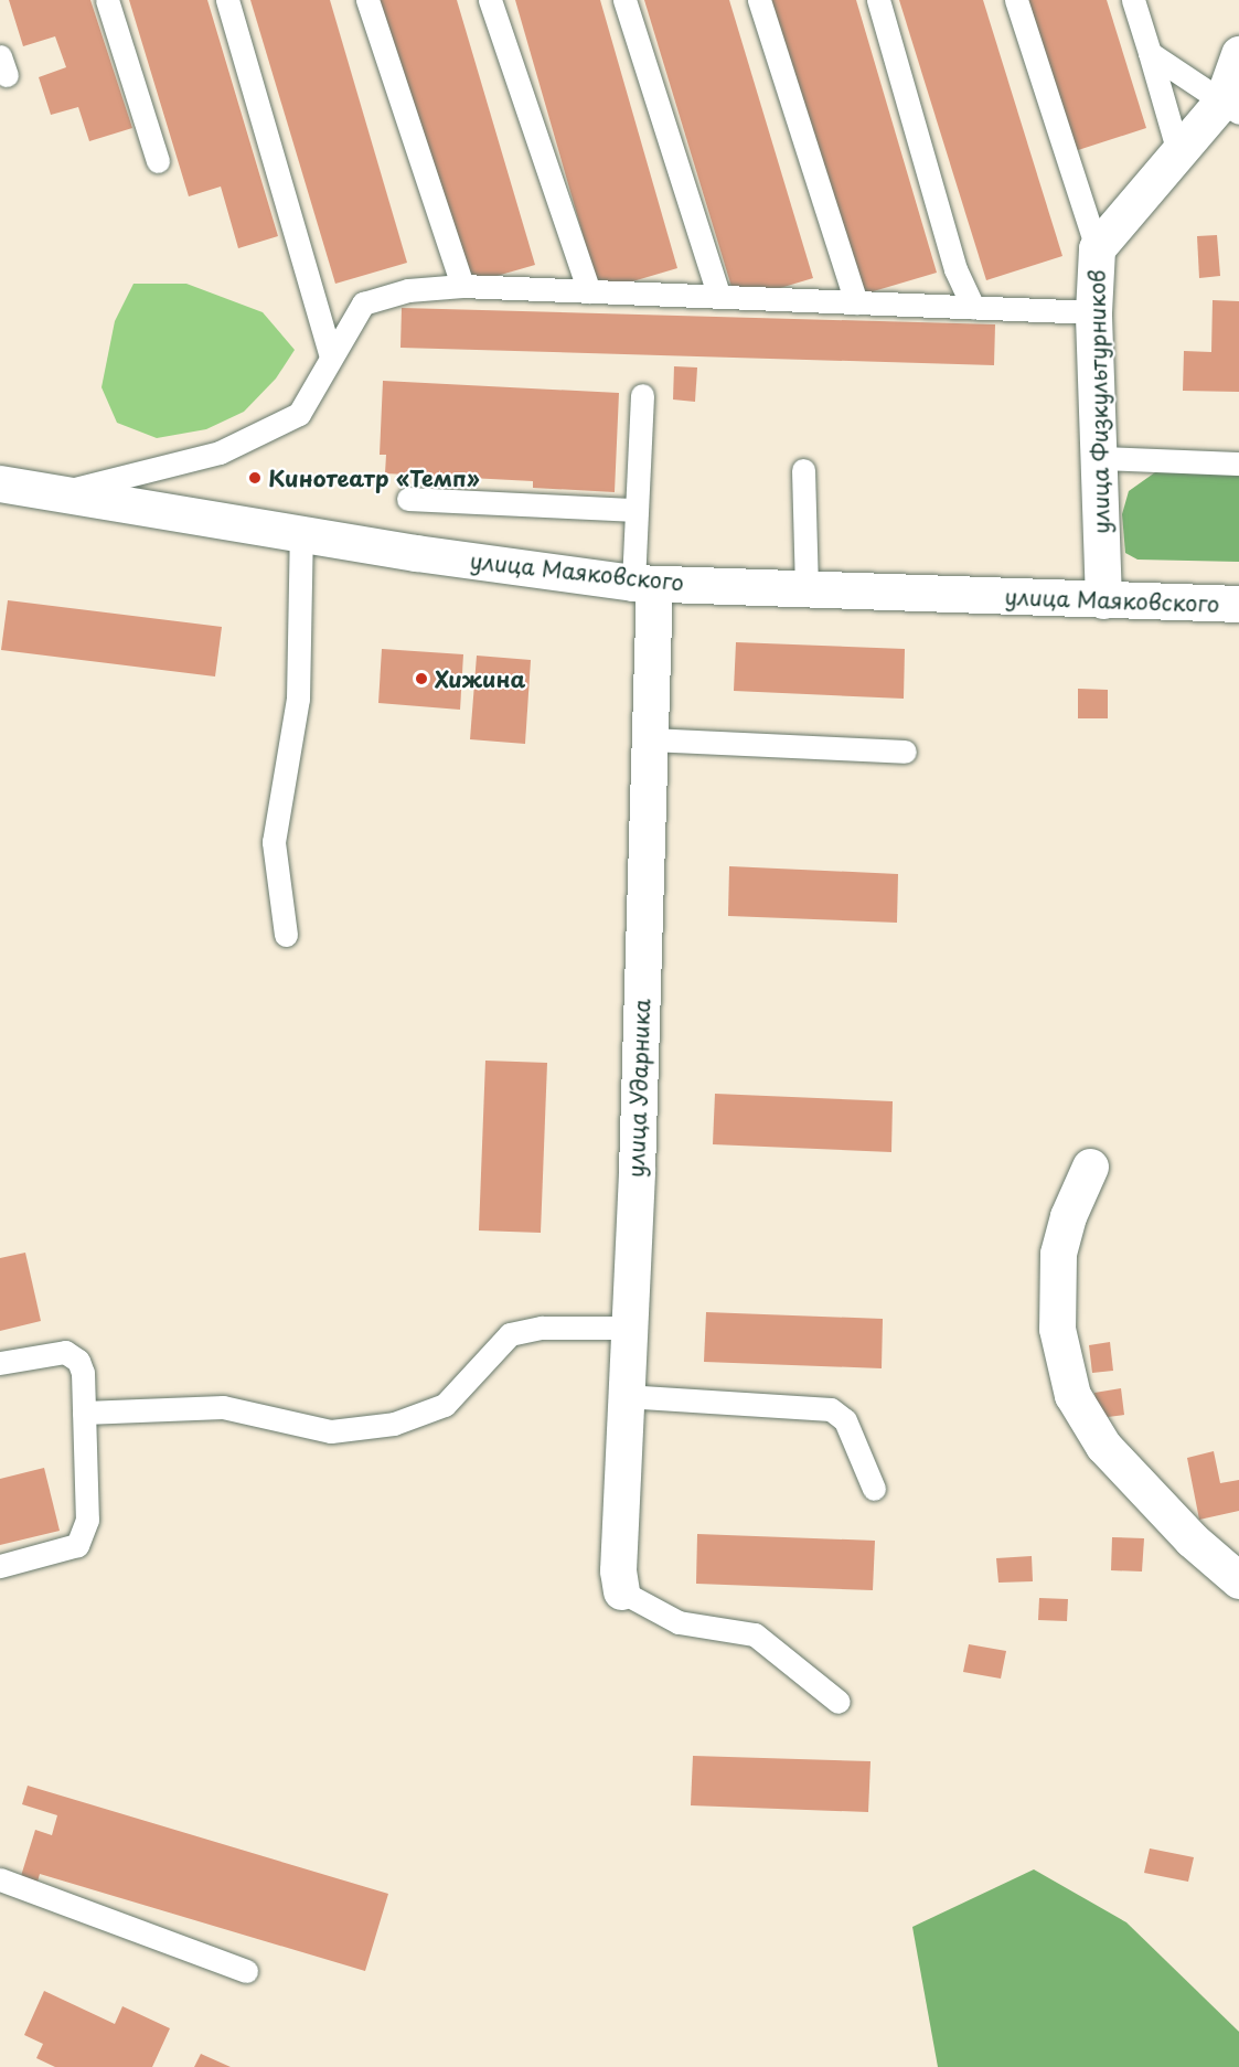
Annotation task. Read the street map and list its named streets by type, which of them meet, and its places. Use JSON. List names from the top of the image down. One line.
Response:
{"streets":{"street":["улица Физкультурников","улица Маяковского","улица Ударника"]},"crossings":[["улица Физкультурников","улица Маяковского"],["улица Маяковского","улица Ударника"]],"places":["Кинотеатр «Темп»","Хижина"]}
